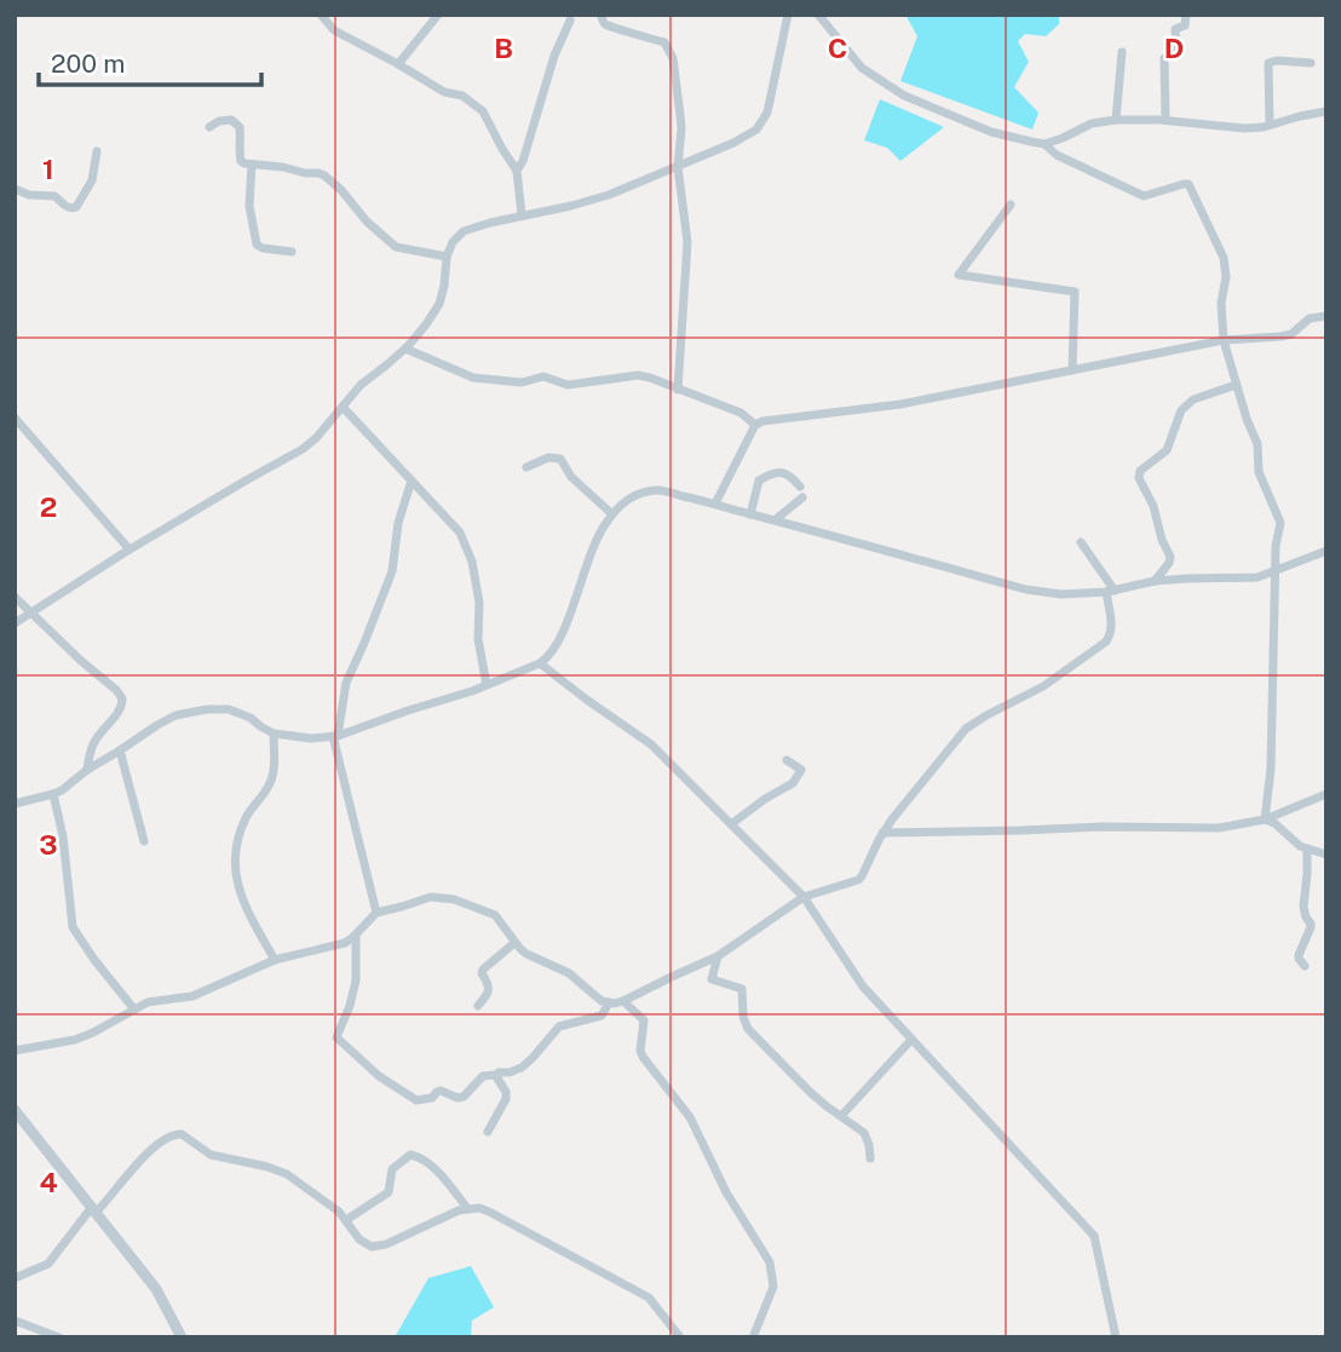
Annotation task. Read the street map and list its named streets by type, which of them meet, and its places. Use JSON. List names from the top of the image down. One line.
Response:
{"scale_bar":"200 m","grid":{"columns":["B","C","D"],"rows":["1","2","3","4"]}}
